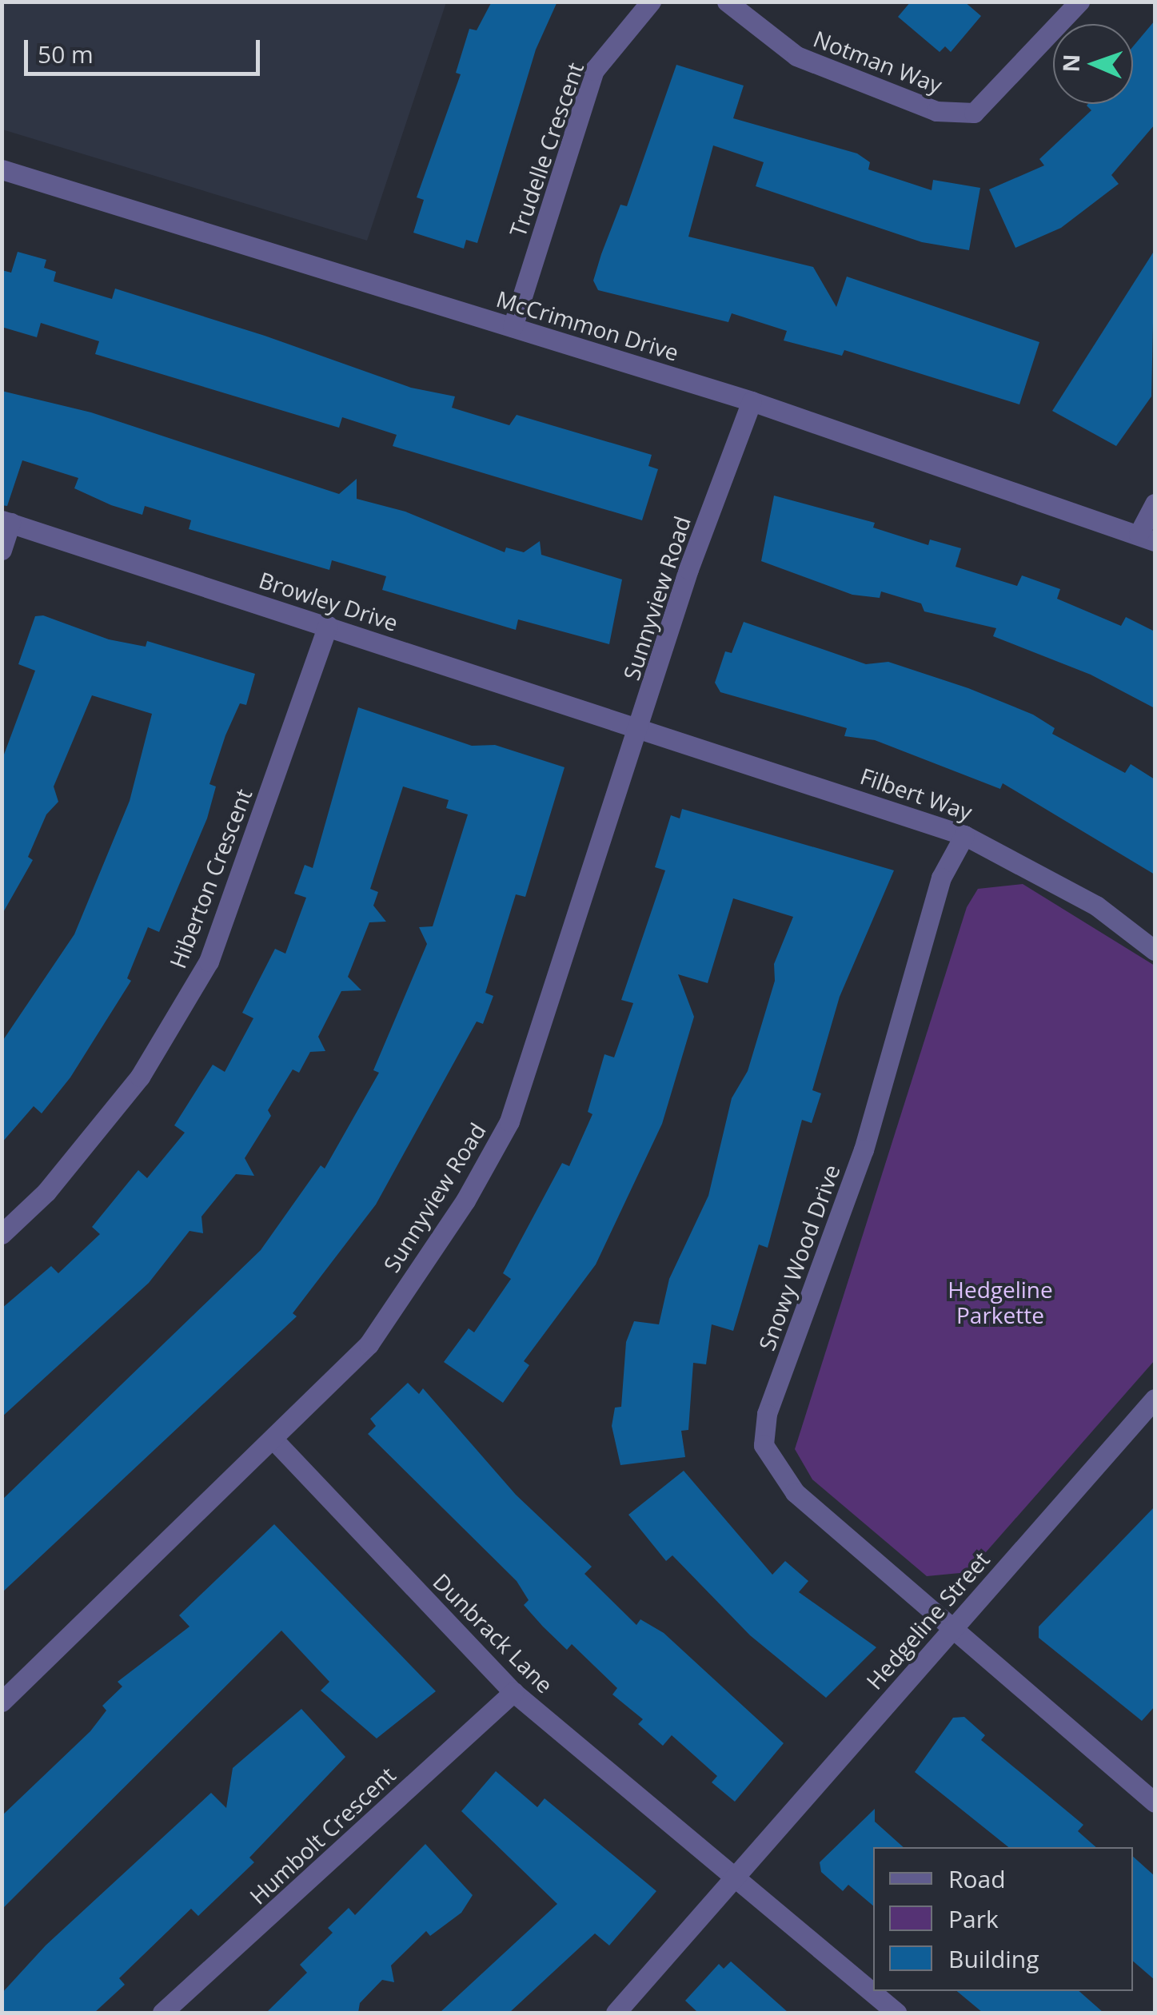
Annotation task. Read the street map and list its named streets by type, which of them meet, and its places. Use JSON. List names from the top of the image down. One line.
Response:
{"streets":{"street":["Notman Way","Trudelle Crescent","McCrimmon Drive","Sunnyview Road","Browley Drive","Filbert Way","Hiberton Crescent","Snowy Wood Drive","Hedgeline Street","Dunbrack Lane","Humbolt Crescent"]},"crossings":[["Trudelle Crescent","McCrimmon Drive"],["McCrimmon Drive","Sunnyview Road"],["Sunnyview Road","Browley Drive"],["Sunnyview Road","Filbert Way"],["Sunnyview Road","Dunbrack Lane"],["Browley Drive","Filbert Way"],["Browley Drive","Hiberton Crescent"],["Filbert Way","Snowy Wood Drive"],["Snowy Wood Drive","Hedgeline Street"],["Hedgeline Street","Dunbrack Lane"],["Dunbrack Lane","Humbolt Crescent"]],"parks":["Hedgeline Parkette"],"legend":["Road","Park","Building"],"scale_bar":"50 m","north":"left"}
